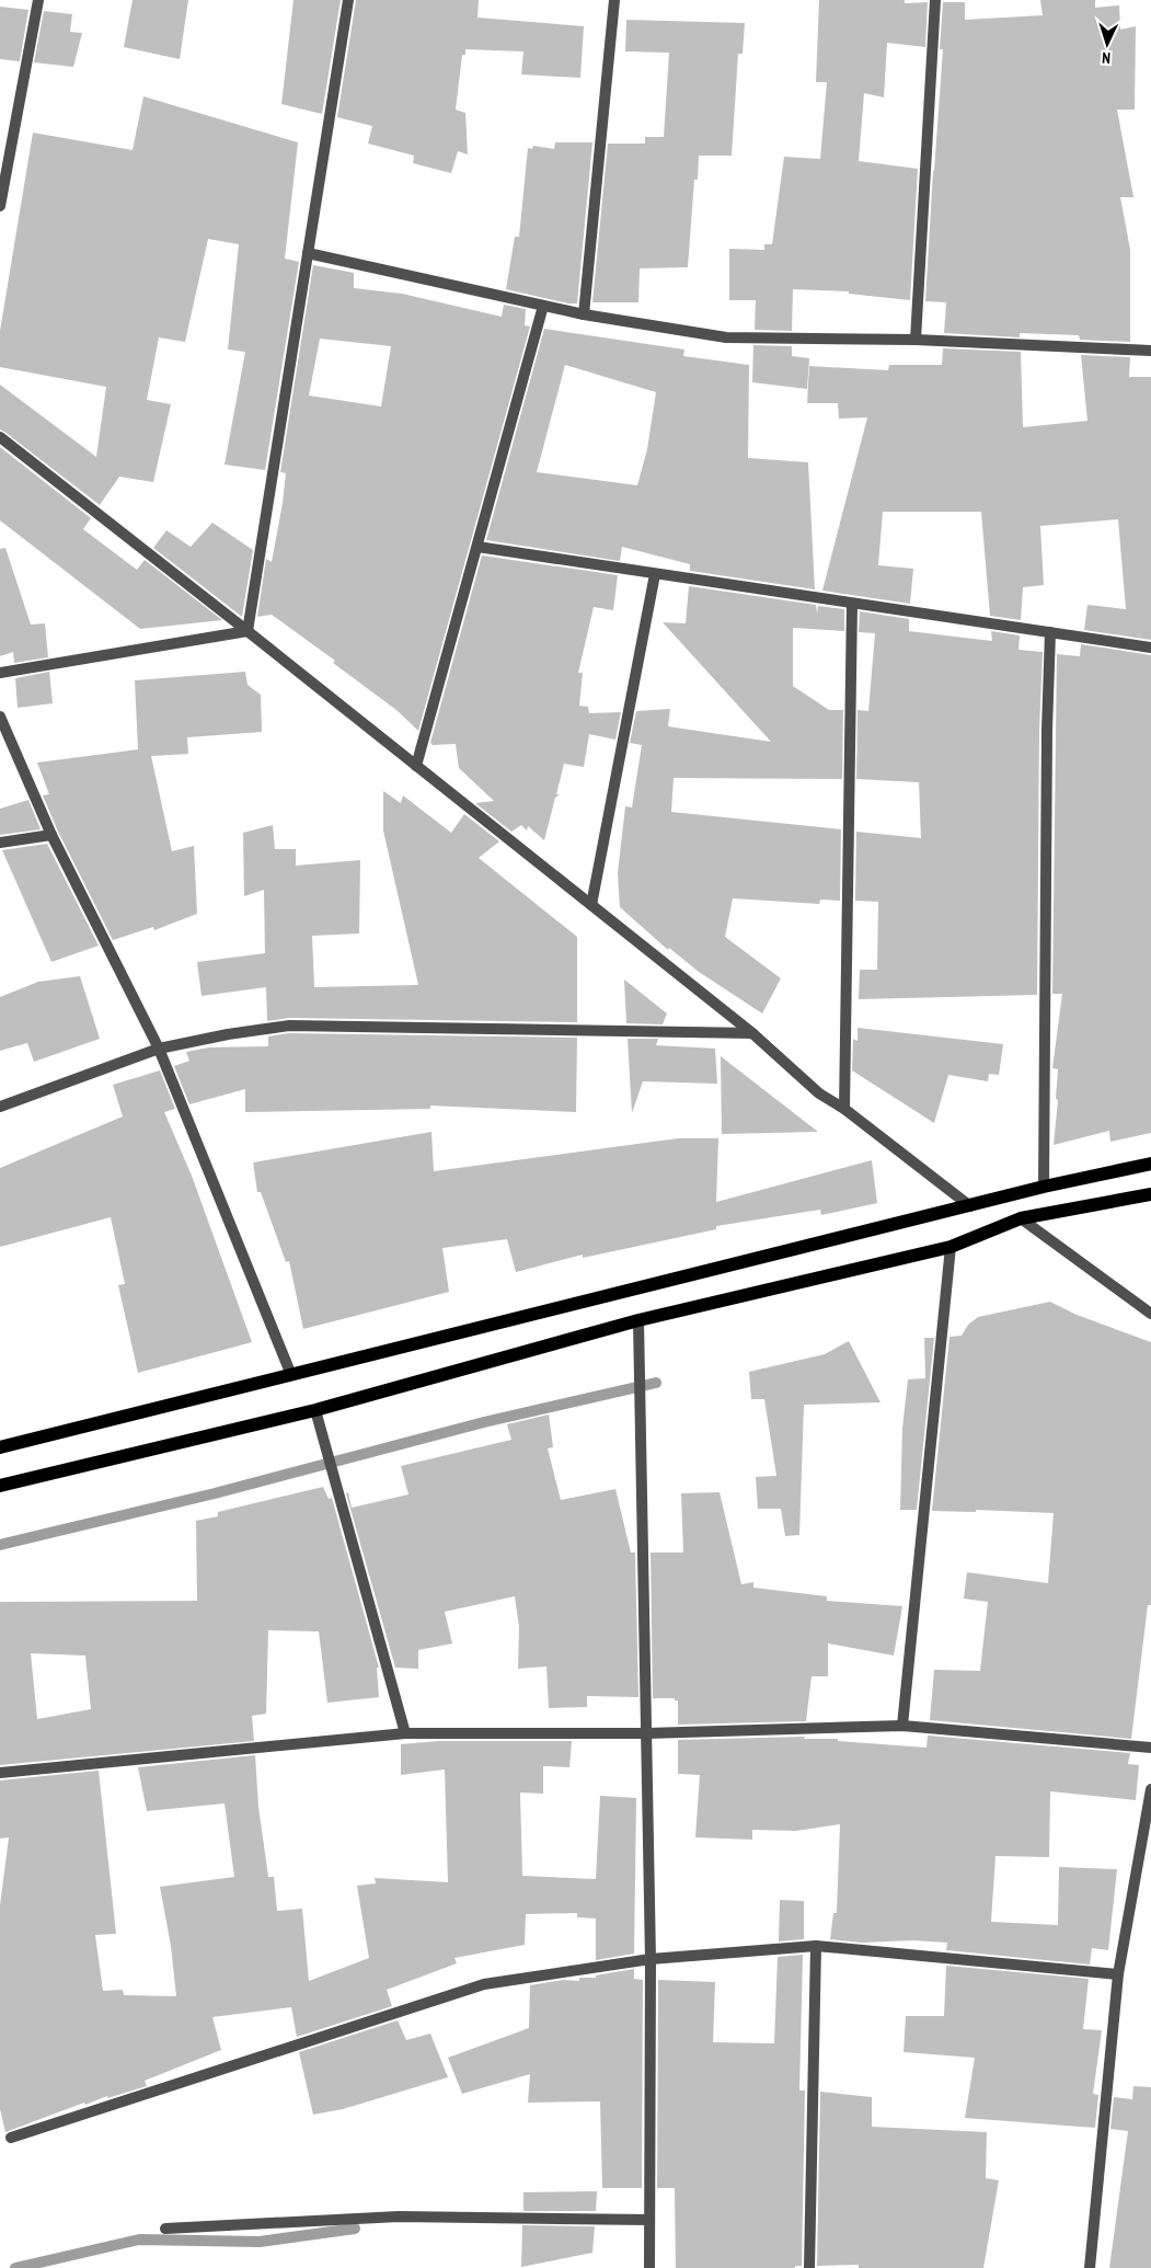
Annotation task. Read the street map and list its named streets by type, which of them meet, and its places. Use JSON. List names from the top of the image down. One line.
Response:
{"north":"bottom"}
